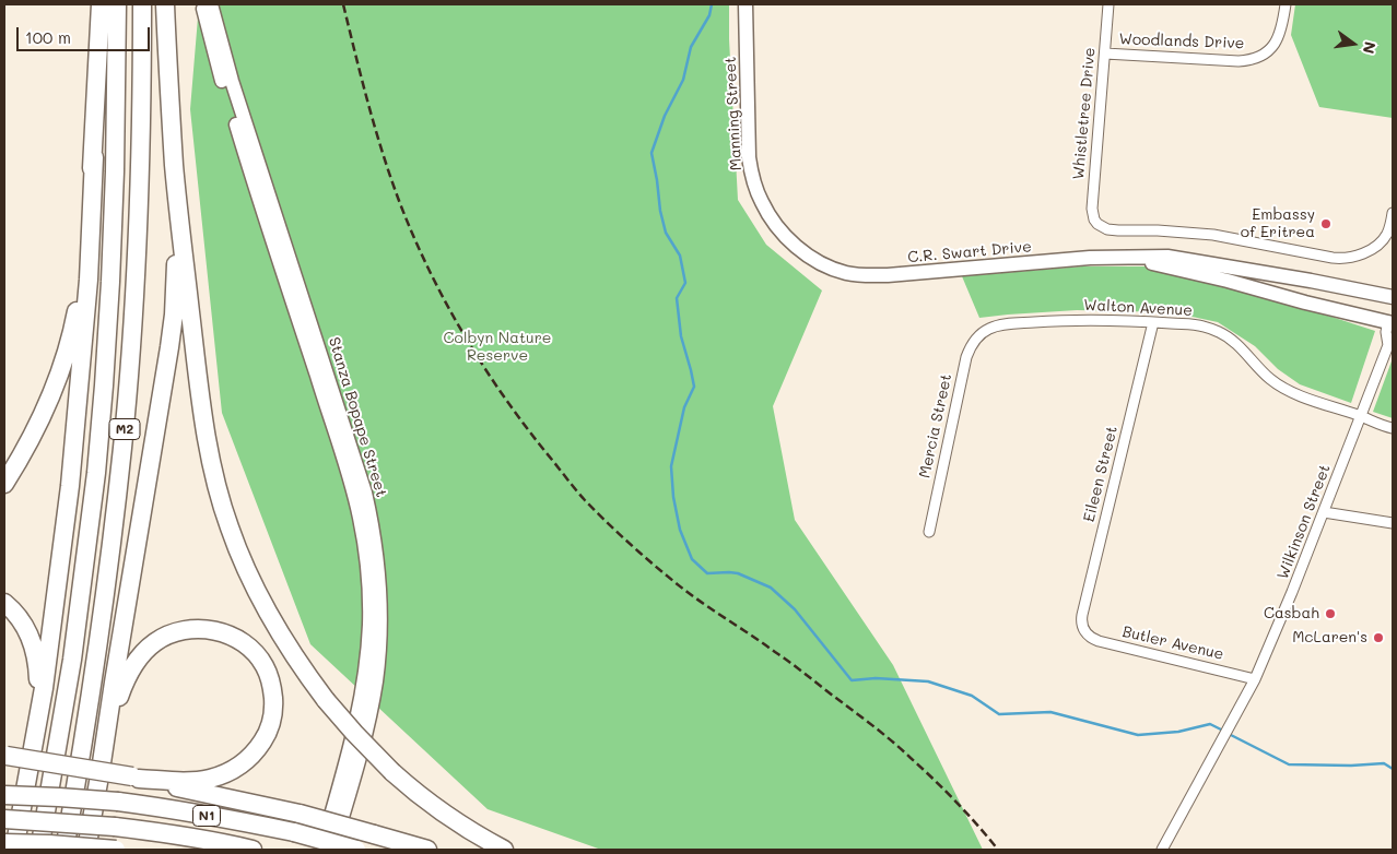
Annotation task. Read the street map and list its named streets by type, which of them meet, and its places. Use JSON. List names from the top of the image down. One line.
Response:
{"streets":{"highway":["M2","N1"],"main road":["Manning Street","C.R. Swart Drive","Stanza Bopape Street"],"street":["Woodlands Drive","Whistletree Drive","Walton Avenue","Mercia Street","Eileen Street","Wilkinson Street","Butler Avenue"]},"crossings":[["Woodlands Drive","Whistletree Drive"],["Manning Street","C.R. Swart Drive"],["C.R. Swart Drive","Wilkinson Street"],["Walton Avenue","Mercia Street"],["Walton Avenue","Eileen Street"],["Walton Avenue","Wilkinson Street"],["Eileen Street","Butler Avenue"],["Wilkinson Street","Butler Avenue"]],"parks":["Colbyn Nature Reserve"],"places":["Embassy of Eritrea","Casbah","McLaren's"],"scale_bar":"100 m","north":"right"}
